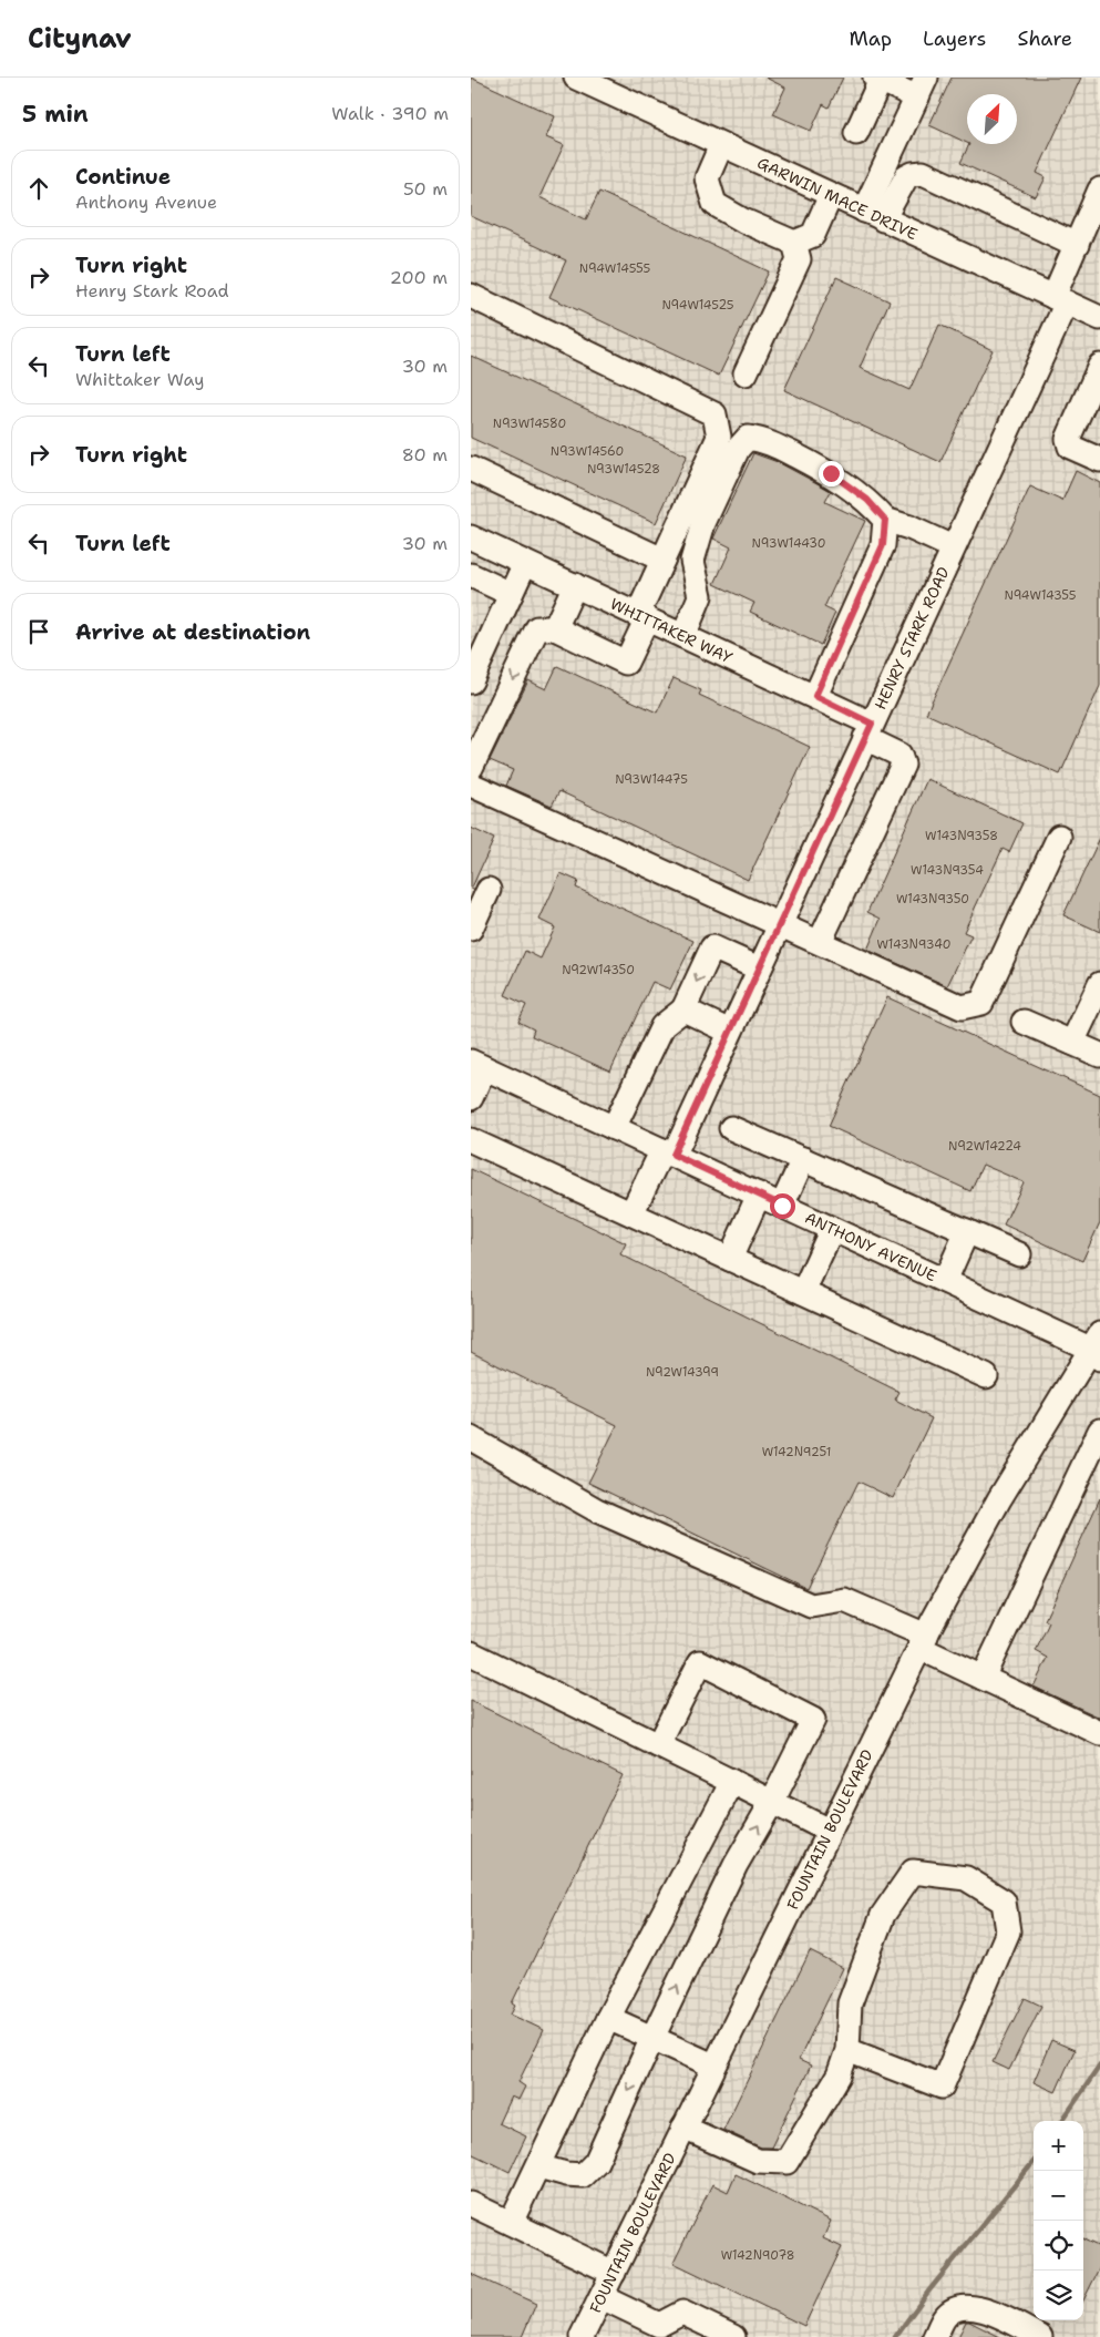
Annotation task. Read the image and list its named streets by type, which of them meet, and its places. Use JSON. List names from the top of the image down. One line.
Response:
{"streets":{"street":["GARWIN MACE DRIVE","WHITTAKER WAY","HENRY STARK ROAD","ANTHONY AVENUE","FOUNTAIN BOULEVARD"]},"crossings":[["GARWIN MACE DRIVE","HENRY STARK ROAD"],["WHITTAKER WAY","HENRY STARK ROAD"],["HENRY STARK ROAD","ANTHONY AVENUE"],["ANTHONY AVENUE","FOUNTAIN BOULEVARD"]],"house_numbers":["N94W14555","N94W14525","N93W14580","N93W14560","N93W14528","N93W14430","N94W14355","N93W14475","W143N9358","W143N9354","W143N9350","W143N9340","N92W14350","N92W14224","N92W14399","W142N9251","W142N9078"],"north":"top right","page":{"header":"Citynav","nav":["Map","Layers","Share"],"heading":["5 min","Walk · 390 m"],"list":[["Continue","Anthony Avenue","50 m"],["Turn right","Henry Stark Road","200 m"],["Turn left","Whittaker Way","30 m"],["Turn right","80 m"],["Turn left","30 m"],"Arrive at destination"],"map_buttons":["+","−"]}}
